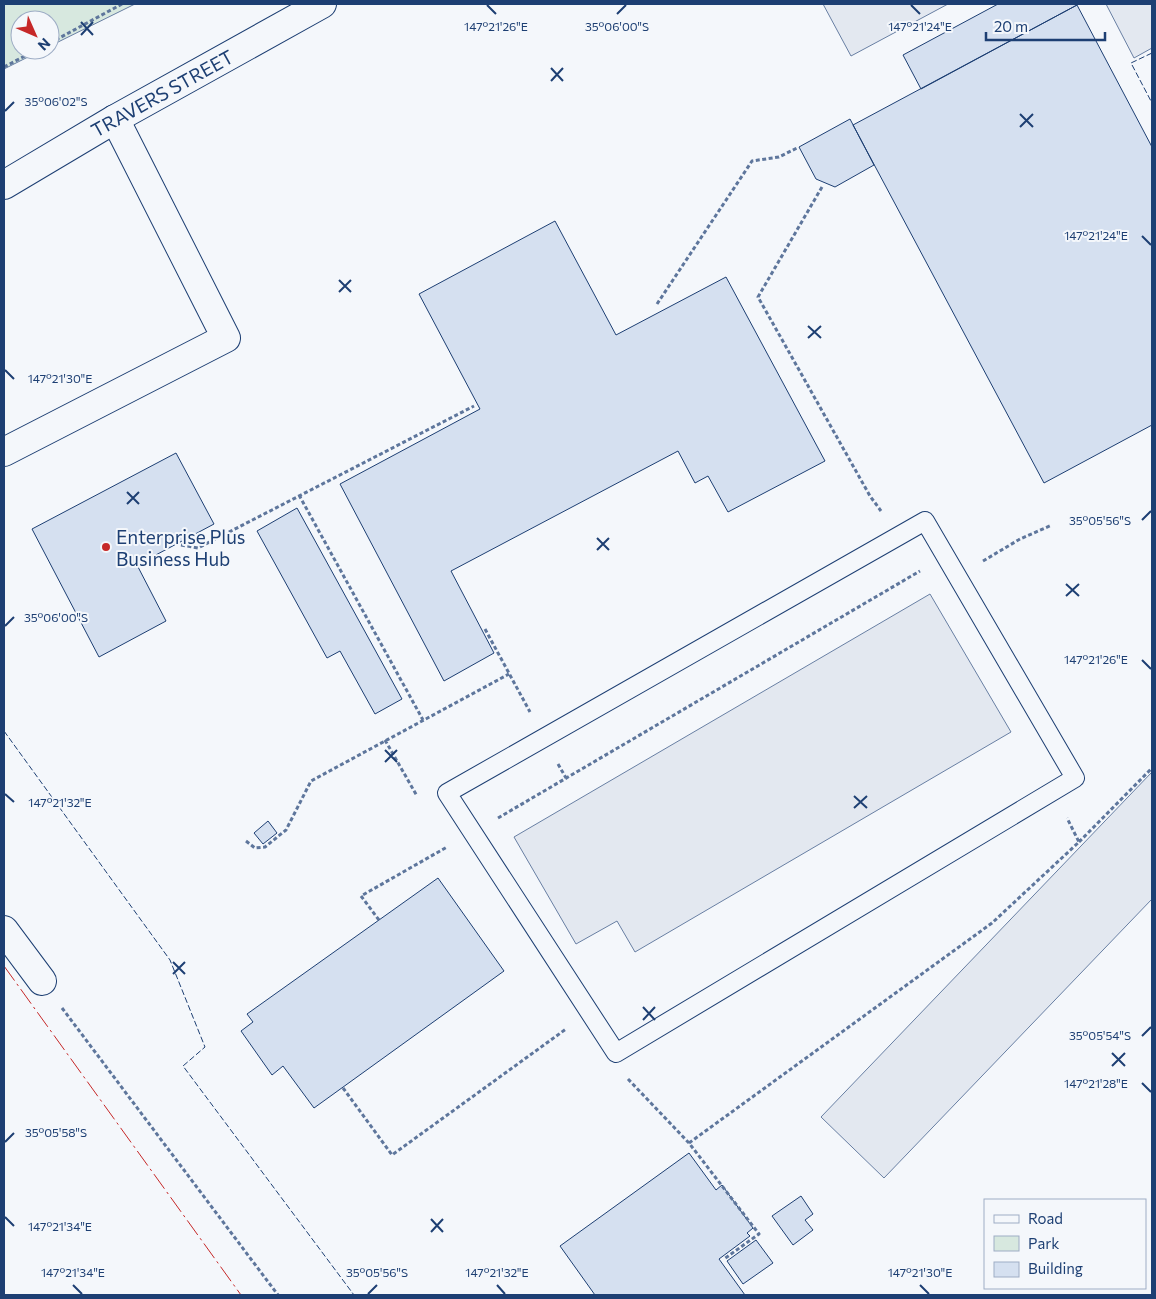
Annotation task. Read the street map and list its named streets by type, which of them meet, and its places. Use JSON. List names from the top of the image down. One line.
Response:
{"streets":{"street":["TRAVERS STREET"]},"places":["Enterprise Plus Business Hub"],"legend":["Road","Park","Building"],"scale_bar":"20 m","north":"bottom right","coordinates":["147°21'26\"E","35°06'00\"S","147°21'24\"E","35°06'02\"S","147°21'30\"E","35°05'56\"S","147°21'32\"E","35°05'54\"S","147°21'28\"E","35°05'58\"S","147°21'34\"E"]}
